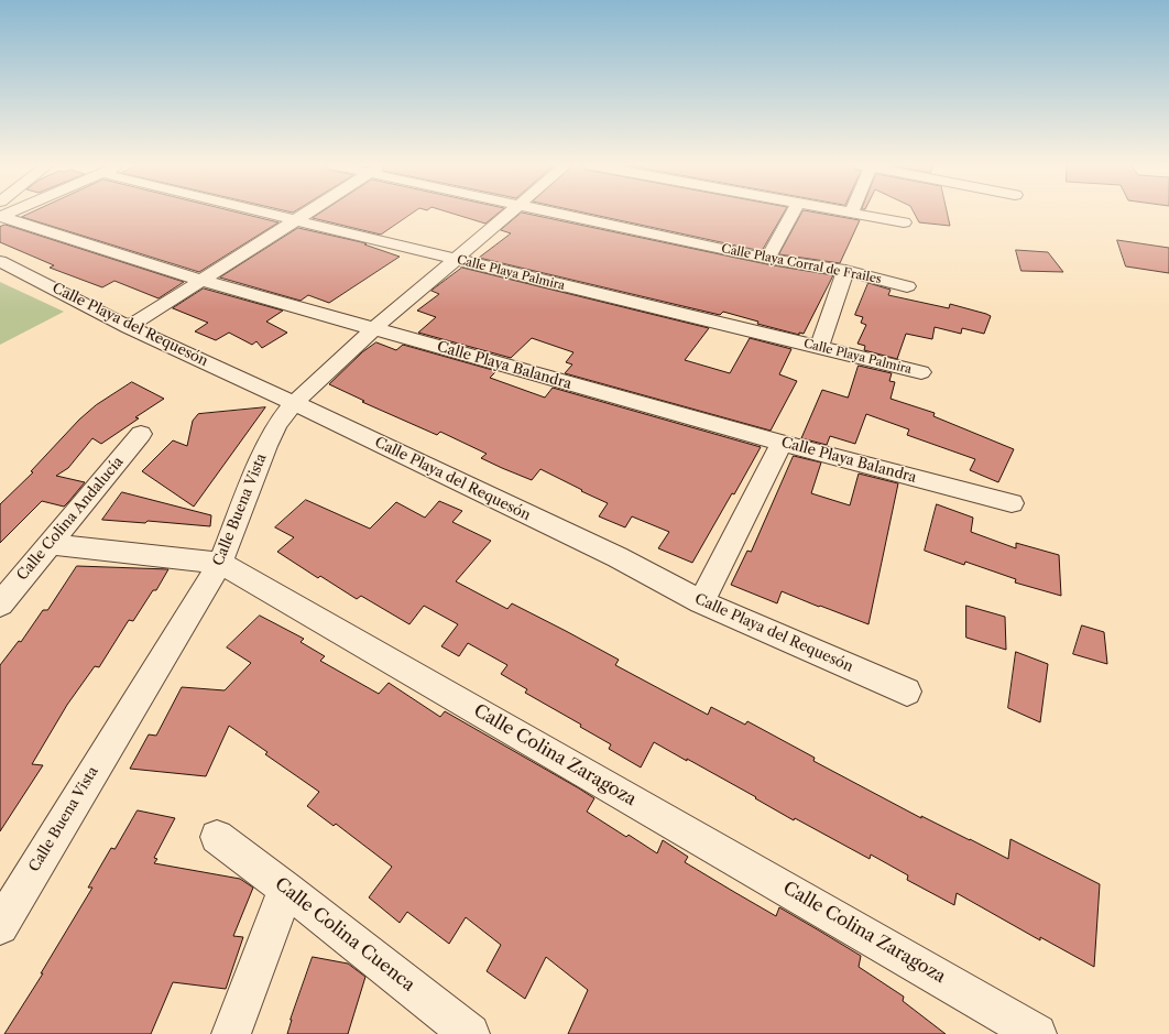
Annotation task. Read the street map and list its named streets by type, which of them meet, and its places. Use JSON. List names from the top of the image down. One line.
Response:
{"streets":{"street":["Calle Playa Corral de Frailes","Calle Playa Palmira","Calle Playa del Requesón","Calle Playa Balandra","Calle Buena Vista","Calle Colina Andalucía","Calle Colina Zaragoza","Calle Colina Cuenca"]},"crossings":[["Calle Playa Palmira","Calle Buena Vista"],["Calle Playa del Requesón","Calle Buena Vista"],["Calle Playa Balandra","Calle Buena Vista"],["Calle Buena Vista","Calle Colina Zaragoza"],["Calle Colina Andalucía","Calle Colina Zaragoza"]]}
